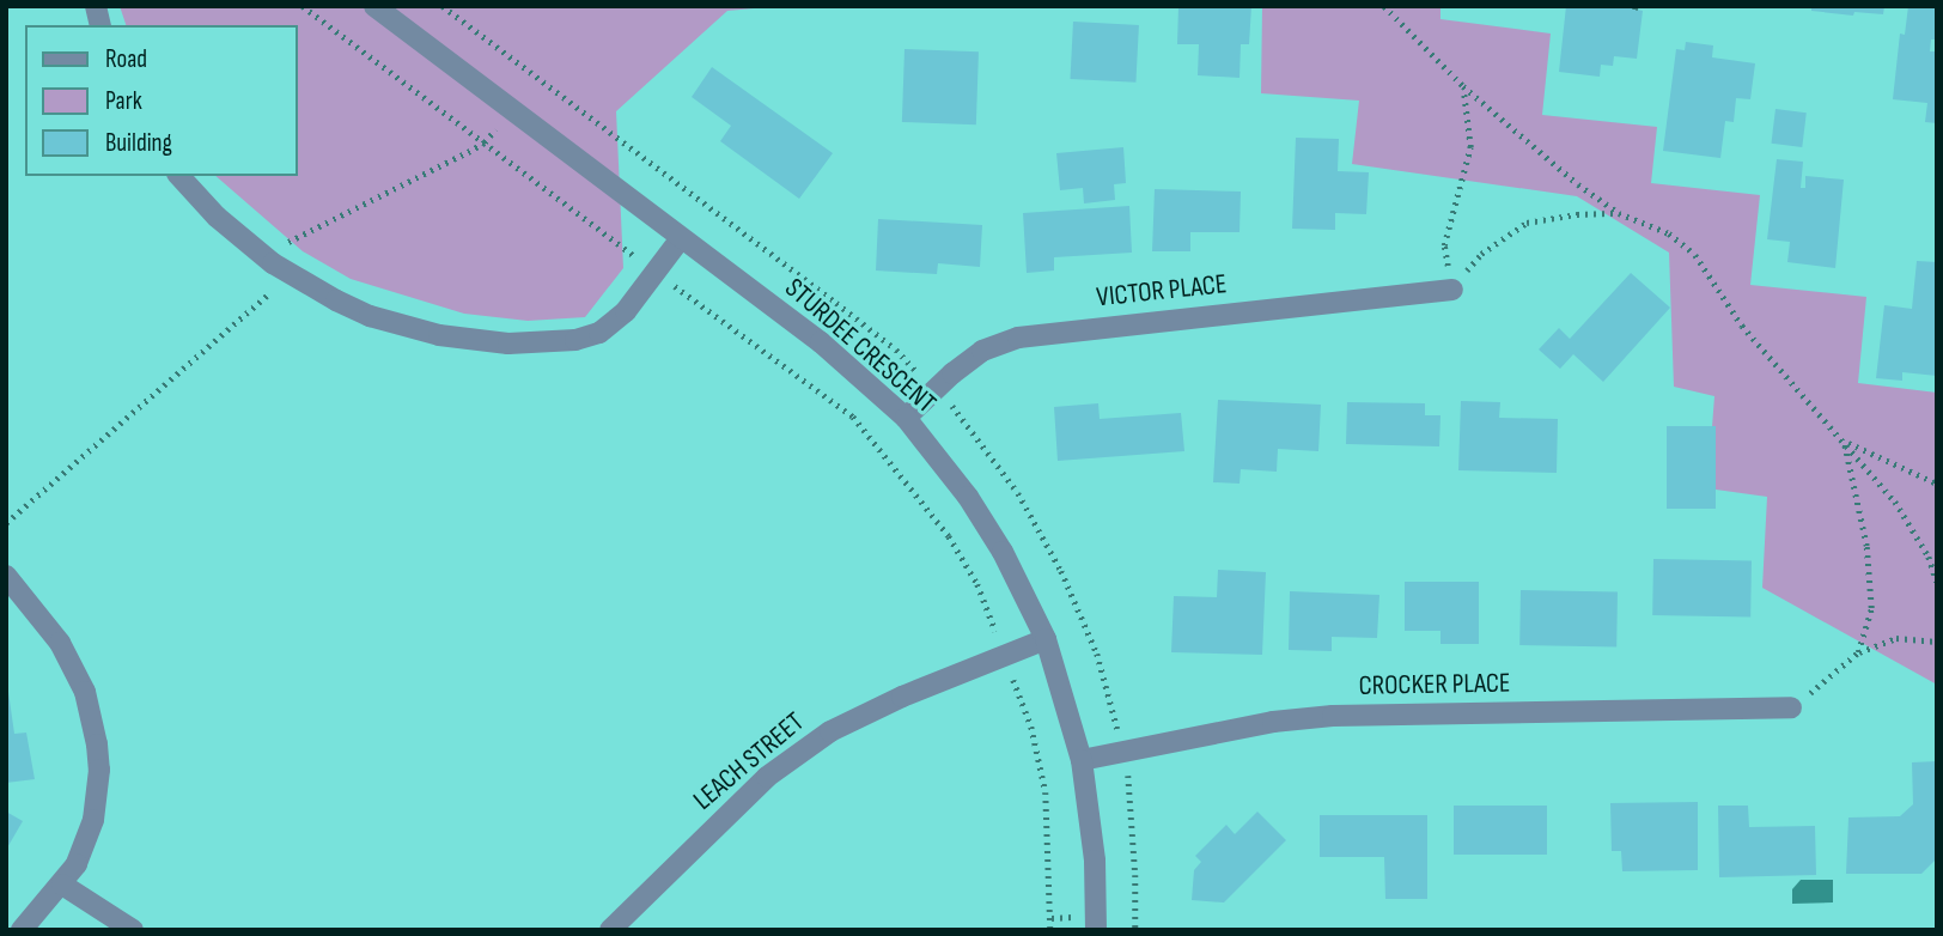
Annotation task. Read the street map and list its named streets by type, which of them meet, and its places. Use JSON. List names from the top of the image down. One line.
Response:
{"streets":{"street":["VICTOR PLACE","STURDEE CRESCENT","CROCKER PLACE","LEACH STREET"]},"crossings":[["VICTOR PLACE","STURDEE CRESCENT"],["STURDEE CRESCENT","CROCKER PLACE"],["STURDEE CRESCENT","LEACH STREET"]],"legend":["Road","Park","Building"]}
